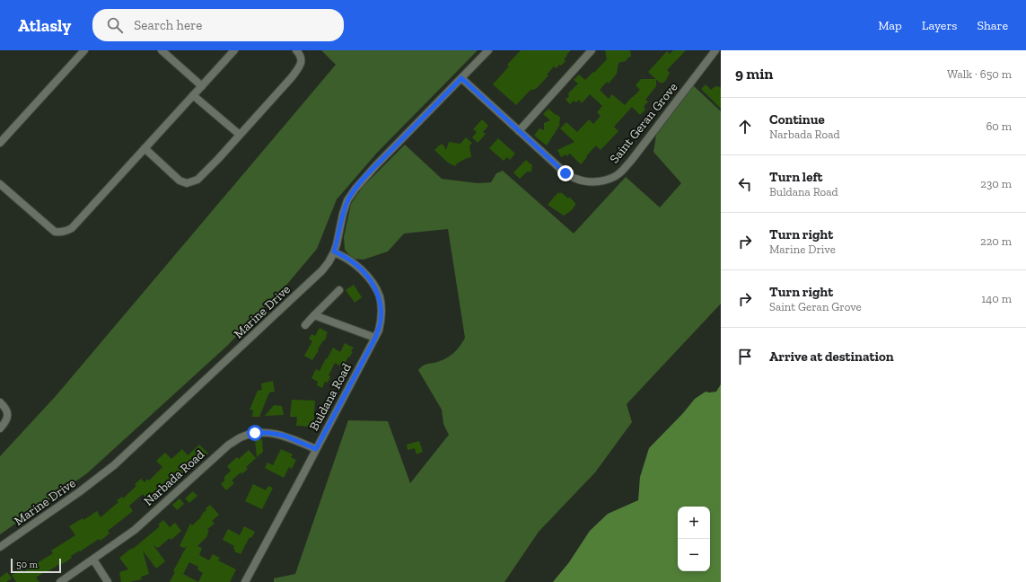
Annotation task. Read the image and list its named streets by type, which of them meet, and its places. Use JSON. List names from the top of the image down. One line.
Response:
{"streets":{"street":["Saint Geran Grove","Marine Drive","Buldana Road","Narbada Road"]},"crossings":[["Saint Geran Grove","Marine Drive"],["Marine Drive","Buldana Road"],["Buldana Road","Narbada Road"]],"scale_bar":"50 m","page":{"header":"Atlasly","search":"Search here","nav":["Map","Layers","Share"],"heading":["9 min","Walk · 650 m"],"list":[["Continue","Narbada Road","60 m"],["Turn left","Buldana Road","230 m"],["Turn right","Marine Drive","220 m"],["Turn right","Saint Geran Grove","140 m"],"Arrive at destination"],"map_buttons":["+","−"],"scale":"50 m"}}
